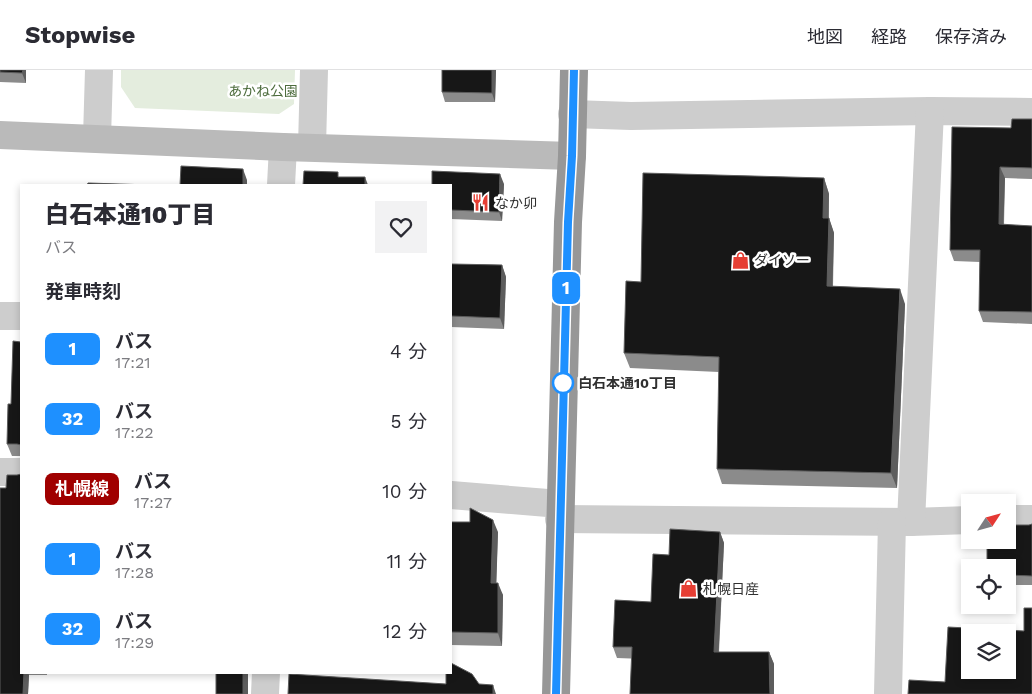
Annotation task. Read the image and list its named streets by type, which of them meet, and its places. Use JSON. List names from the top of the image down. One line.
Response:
{"parks":["あかね公園"],"places":{"restaurant":["なか卯"],"shop":["ダイソー","札幌日産"],"other":["白石本通10丁目"]},"lines":["bus line 1"],"north":"top right","page":{"header":"Stopwise","nav":["地図","経路","保存済み"],"on_map":"1","heading":[["白石本通10丁目","バス"],"発車時刻"],"list":[{"mark":"1","name":"バス","note":"17:21","value":"4 分"},{"mark":"32","name":"バス","note":"17:22","value":"5 分"},{"mark":"札幌線","name":"バス","note":"17:27","value":"10 分"},{"mark":"1","name":"バス","note":"17:28","value":"11 分"},{"mark":"32","name":"バス","note":"17:29","value":"12 分"}]}}
